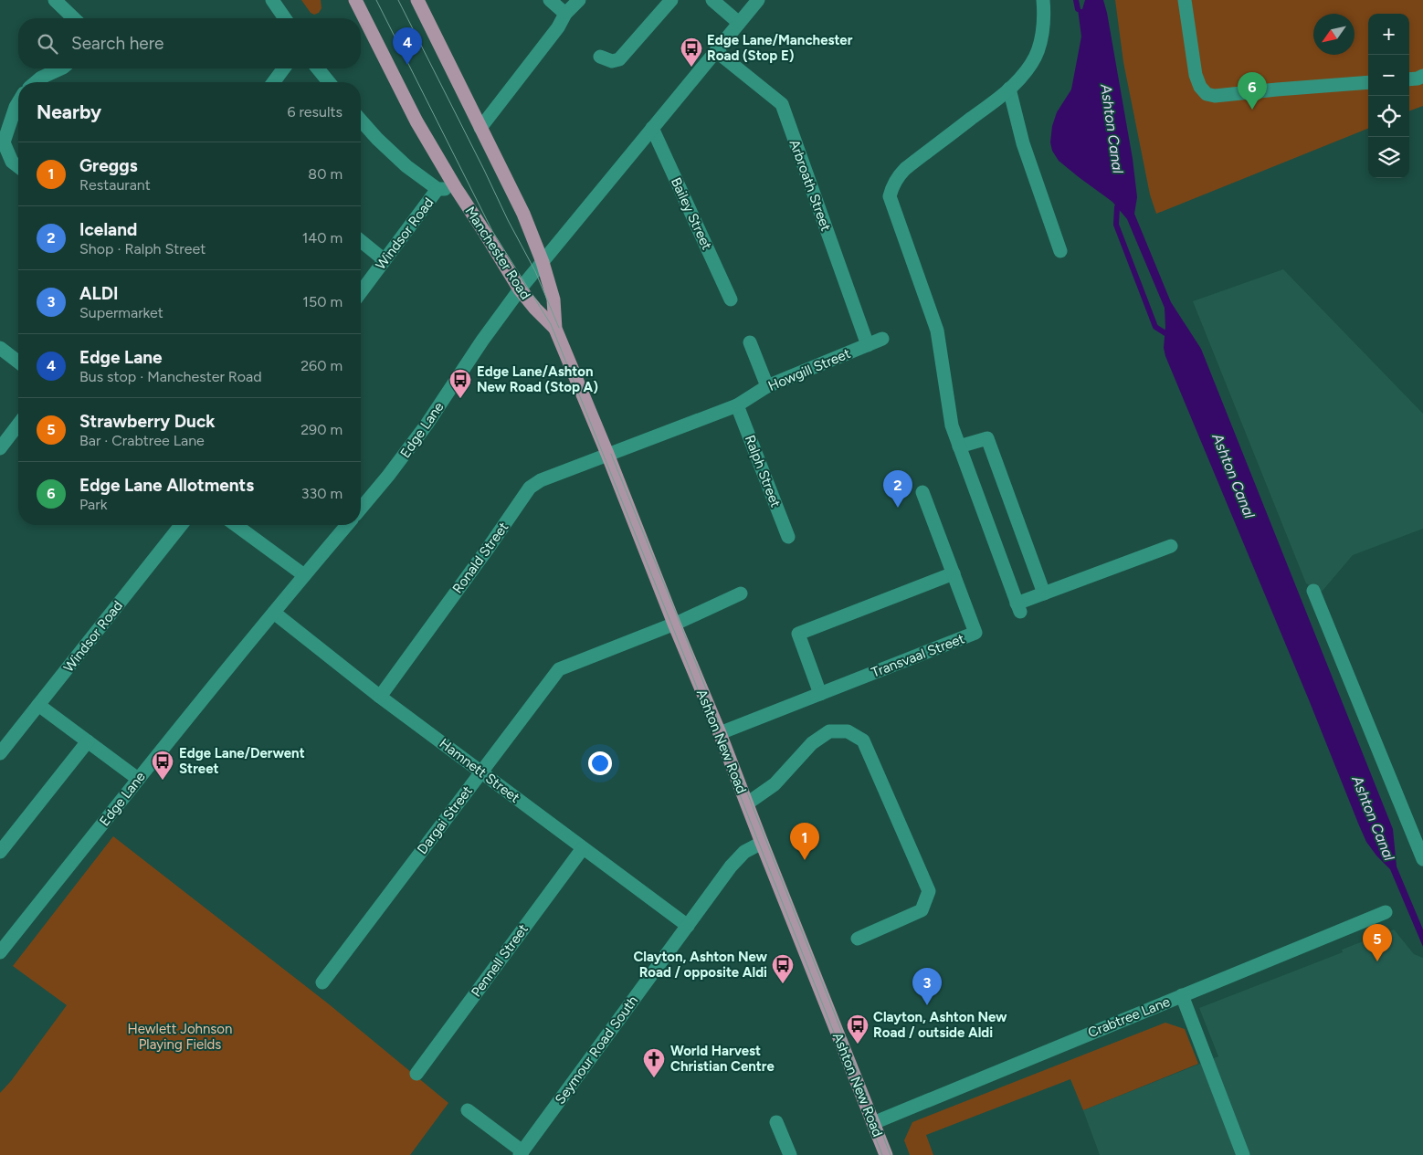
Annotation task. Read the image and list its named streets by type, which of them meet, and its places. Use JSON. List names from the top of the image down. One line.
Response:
{"streets":{"main road":["Manchester Road","Ashton New Road"],"street":["Arbroath Street","Bailey Street","Windsor Road","Howgill Street","Edge Lane","Ralph Street","Ronald Street","Transvaal Street","Hamnett Street","Dargai Street","Pennell Street","Crabtree Lane","Seymour Road South"]},"crossings":[["Arbroath Street","Howgill Street"],["Arbroath Street","Edge Lane"],["Bailey Street","Edge Lane"],["Manchester Road","Edge Lane"],["Manchester Road","Ashton New Road"],["Howgill Street","Ralph Street"],["Howgill Street","Ronald Street"],["Howgill Street","Ashton New Road"],["Edge Lane","Hamnett Street"],["Ronald Street","Ashton New Road"],["Ronald Street","Hamnett Street"],["Transvaal Street","Ashton New Road"],["Ashton New Road","Dargai Street"],["Ashton New Road","Crabtree Lane"],["Ashton New Road","Seymour Road South"],["Hamnett Street","Dargai Street"],["Hamnett Street","Pennell Street"],["Hamnett Street","Seymour Road South"]],"water":["Ashton Canal"],"parks":["Hewlett Johnson Playing Fields"],"places":{"bus stop":["Edge Lane/Manchester Road (Stop E)","Edge Lane/Ashton New Road (Stop A)","Edge Lane/Derwent Street","Clayton, Ashton New Road / opposite Aldi","Clayton, Ashton New Road / outside Aldi"],"church":["World Harvest Christian Centre"]},"north":"bottom left","page":{"map_buttons":["+","−"],"search":"Search here","pins":["4","6","2","1","5","3"],"heading":["Nearby","6 results"],"list":[{"mark":"1","name":"Greggs","note":"Restaurant","value":"80 m"},{"mark":"2","name":"Iceland","note":"Shop · Ralph Street","value":"140 m"},{"mark":"3","name":"ALDI","note":"Supermarket","value":"150 m"},{"mark":"4","name":"Edge Lane","note":"Bus stop · Manchester Road","value":"260 m"},{"mark":"5","name":"Strawberry Duck","note":"Bar · Crabtree Lane","value":"290 m"},{"mark":"6","name":"Edge Lane Allotments","note":"Park","value":"330 m"}]}}
